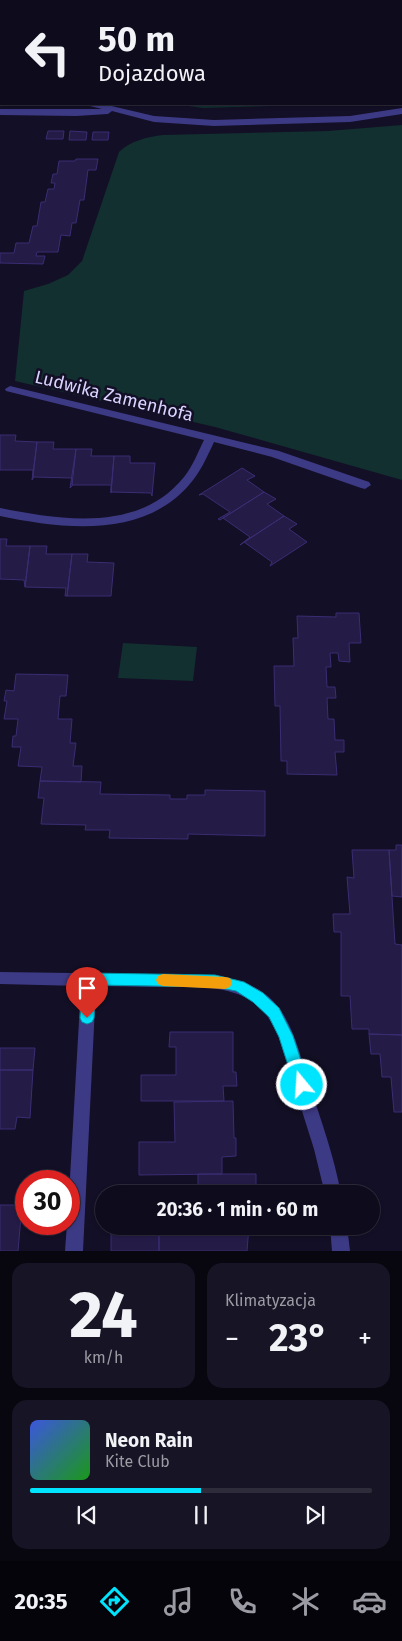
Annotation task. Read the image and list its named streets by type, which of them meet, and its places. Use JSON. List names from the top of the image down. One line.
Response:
{"streets":{"street":["Ludwika Zamenhofa"]},"page":{"turn":["50 m","Dojazdowa"],"limit":"30","trip":"20:36 · 1 min · 60 m","tile":[["24","km/h"],"Klimatyzacja"],"heat":["−","23°","+"],"song":["Neon Rain","Kite Club"],"tabs":"20:35"}}
